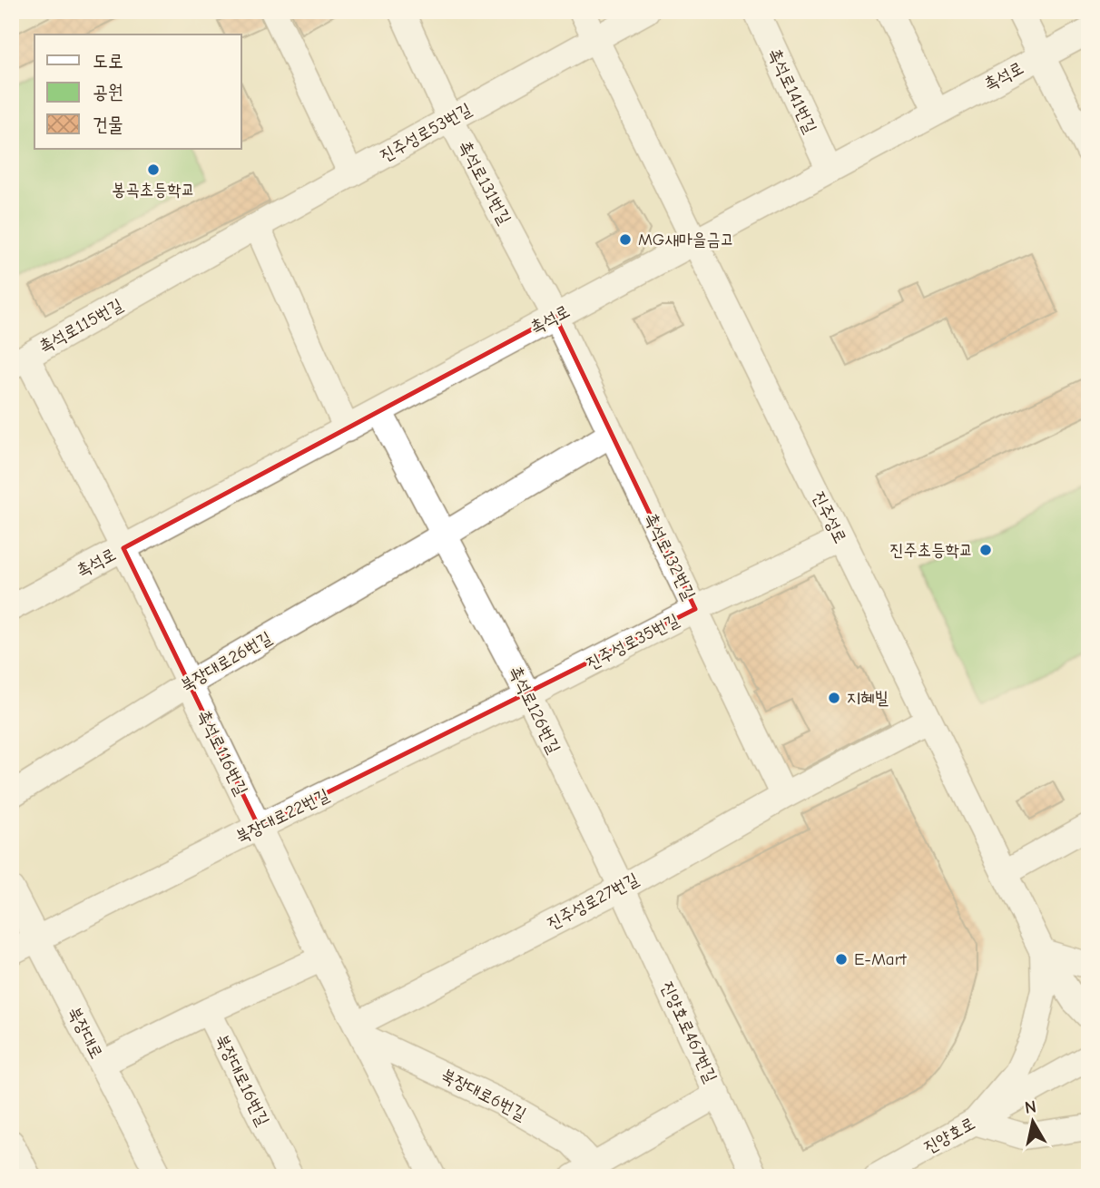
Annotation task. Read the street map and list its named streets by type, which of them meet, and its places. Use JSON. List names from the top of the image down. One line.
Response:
{"streets":{"street":["촉석로","촉석로141번길","진주성로53번길","촉석로131번길","촉석로115번길","진주성로","촉석로132번길","진주성로35번길","북장대로26번길","촉석로126번길","촉석로116번길","북장대로22번길","진주성로27번길","진양호로467번길","북장대로","북장대로16번길","북장대로6번길","진양호로"]},"crossings":[["촉석로","촉석로141번길"],["촉석로","촉석로131번길"],["촉석로","촉석로115번길"],["촉석로","진주성로"],["촉석로","촉석로132번길"],["촉석로","촉석로126번길"],["촉석로","촉석로116번길"],["진주성로53번길","촉석로131번길"],["진주성로53번길","촉석로115번길"],["진주성로53번길","진주성로"],["촉석로131번길","촉석로132번길"],["촉석로115번길","촉석로116번길"],["진주성로","진주성로35번길"],["진주성로","진주성로27번길"],["촉석로132번길","진주성로35번길"],["촉석로132번길","진주성로27번길"],["진주성로35번길","촉석로126번길"],["진주성로35번길","북장대로22번길"],["북장대로26번길","촉석로126번길"],["북장대로26번길","촉석로116번길"],["촉석로126번길","북장대로22번길"],["촉석로126번길","진주성로27번길"],["촉석로126번길","진양호로467번길"],["촉석로116번길","북장대로22번길"],["촉석로116번길","진주성로27번길"],["촉석로116번길","북장대로6번길"],["북장대로22번길","북장대로"],["진주성로27번길","진양호로467번길"],["진주성로27번길","북장대로6번길"],["진양호로467번길","북장대로6번길"]],"places":["봉곡초등학교","MG새마을금고","진주초등학교","지혜빌","E-Mart"],"legend":["도로","공원","건물"],"north":"top"}
